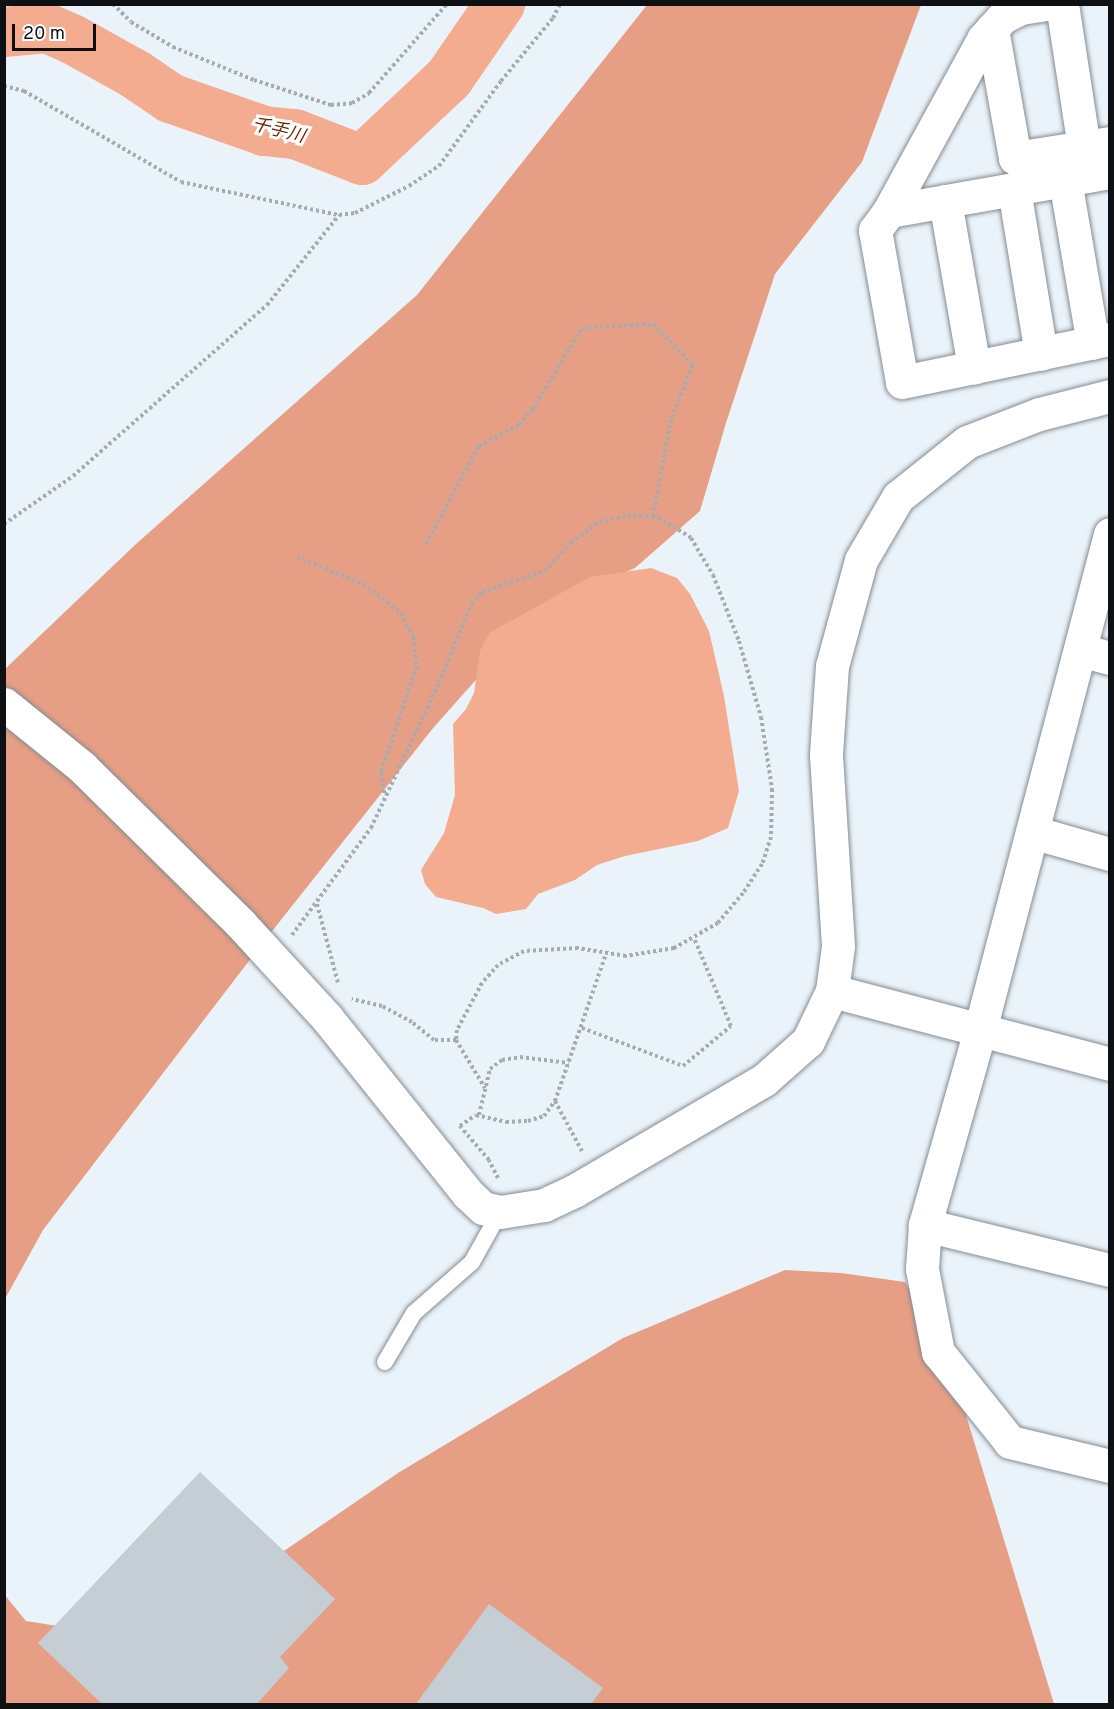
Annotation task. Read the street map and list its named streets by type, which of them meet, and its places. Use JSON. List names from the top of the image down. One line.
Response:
{"water":["千手川"],"scale_bar":"20 m"}
